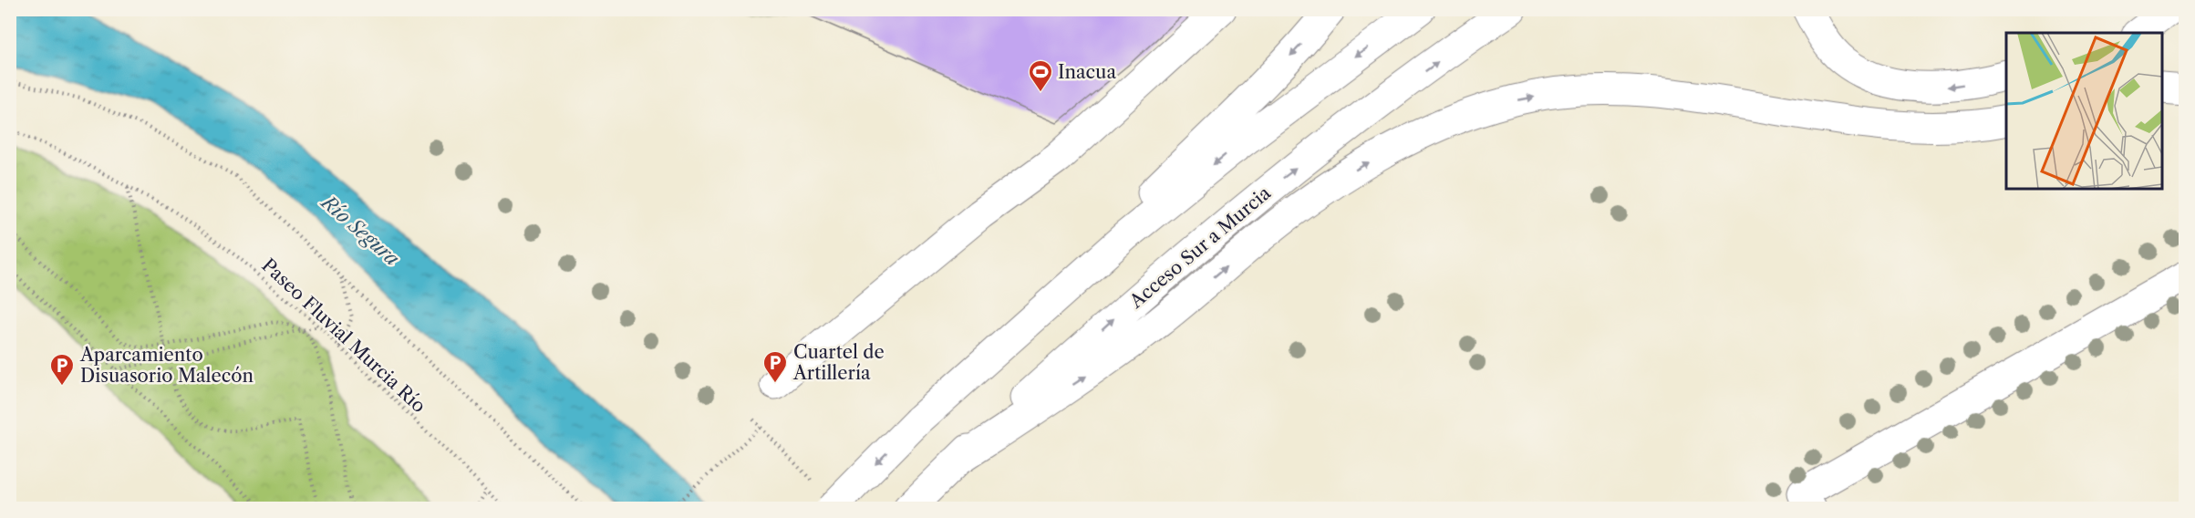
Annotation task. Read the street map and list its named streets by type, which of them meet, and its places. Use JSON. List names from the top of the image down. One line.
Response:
{"streets":{"main road":["Acceso Sur a Murcia"],"path":["Paseo Fluvial Murcia Río"]},"water":["Río Segura"],"places":{"sports":["Inacua"],"parking":["Cuartel de Artillería","Aparcamiento Disuasorio Malecón"]}}
